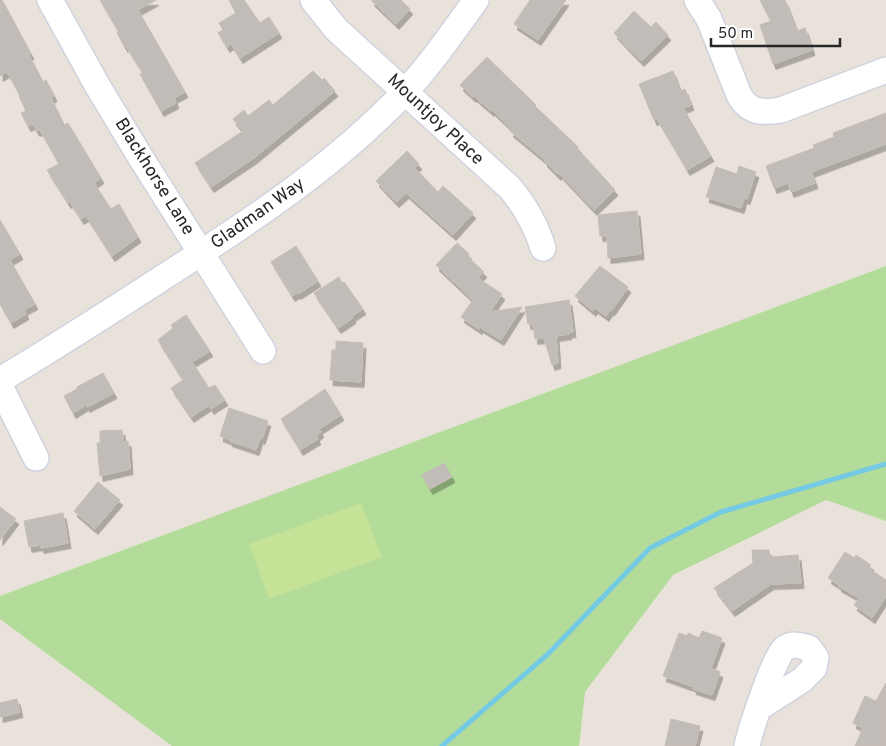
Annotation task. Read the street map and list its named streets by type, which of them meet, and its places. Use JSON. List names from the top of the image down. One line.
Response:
{"streets":{"street":["Mountjoy Place","Blackhorse Lane","Gladman Way"]},"crossings":[["Mountjoy Place","Gladman Way"],["Blackhorse Lane","Gladman Way"]],"scale_bar":"50 m"}
